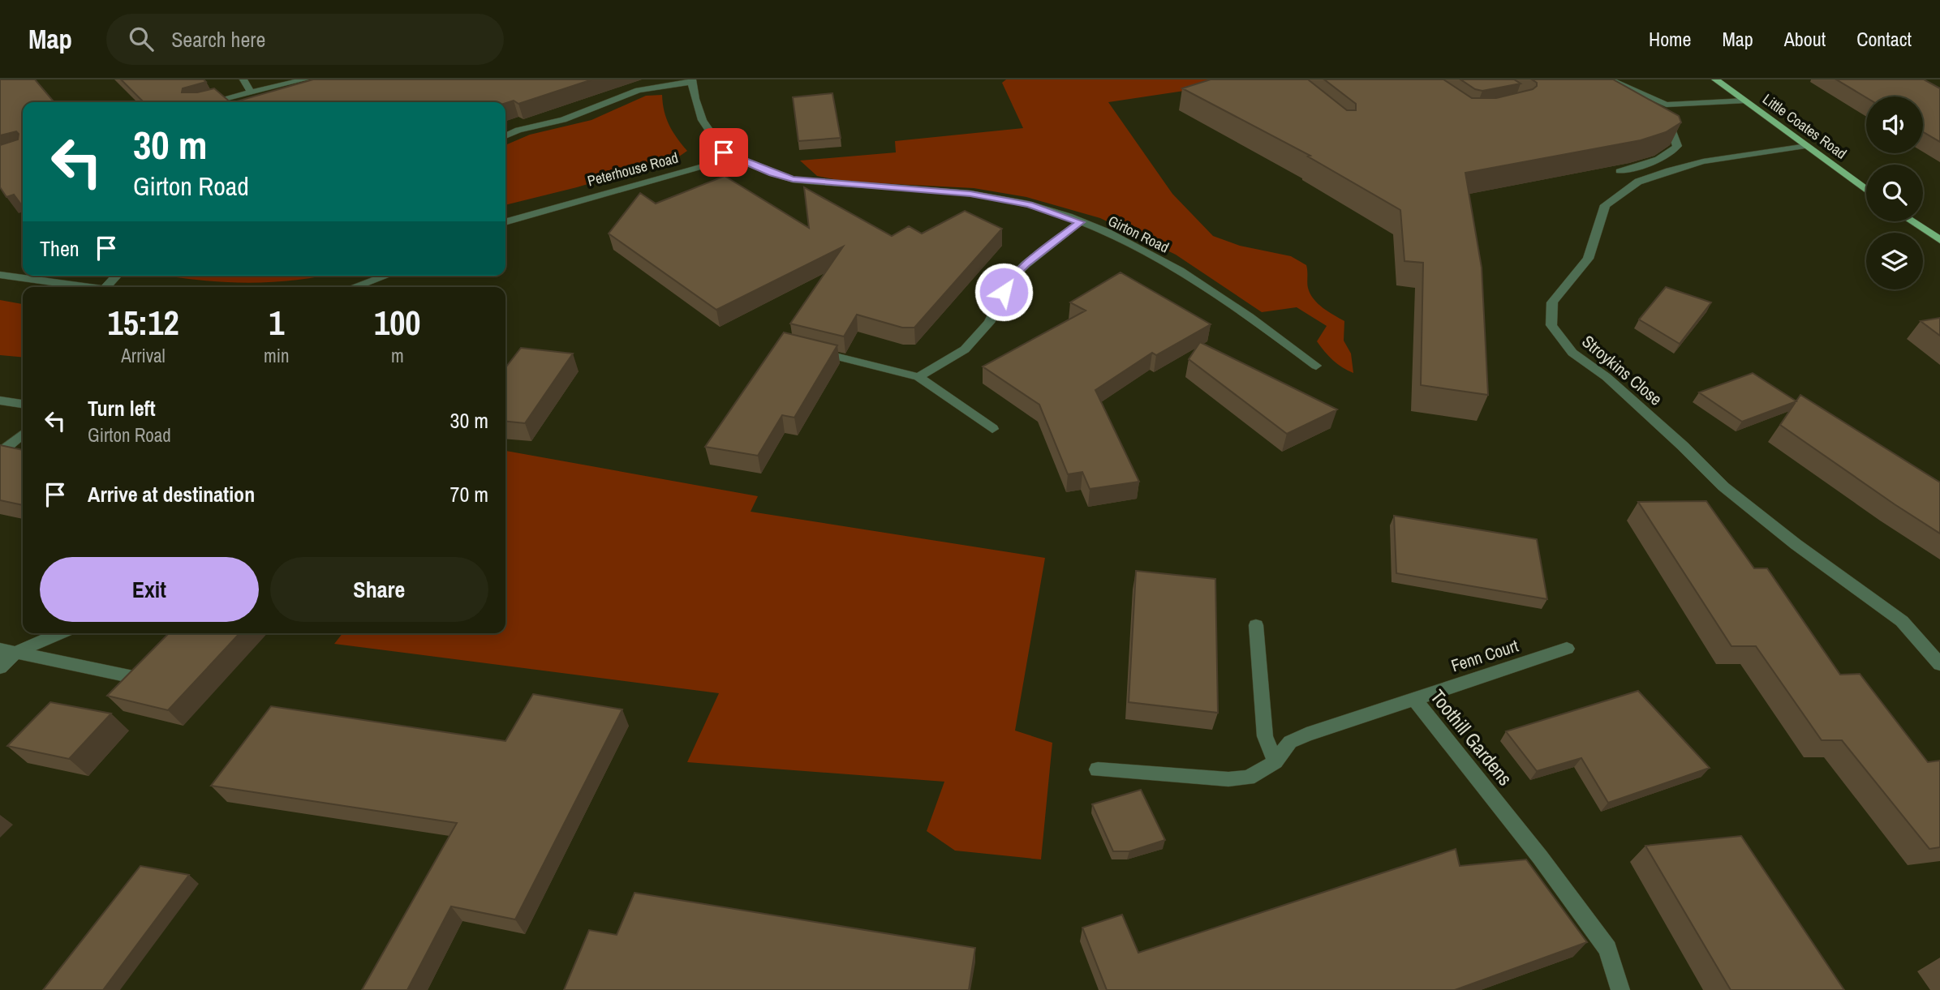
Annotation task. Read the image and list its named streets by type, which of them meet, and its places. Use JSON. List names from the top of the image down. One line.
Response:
{"streets":{"main road":["Little Coates Road"],"street":["Peterhouse Road","Girton Road","Stroykins Close","Fenn Court","Toothill Gardens"]},"crossings":[["Little Coates Road","Stroykins Close"],["Peterhouse Road","Girton Road"],["Fenn Court","Toothill Gardens"]],"page":{"header":"Map","search":"Search here","nav":["Home","Map","About","Contact"],"turn":["30 m","Girton Road"],"then":"Then","eta":["15:12","Arrival","1","min","100","m"],"list":[{"name":"Turn left","note":"Girton Road","value":"30 m"},{"name":"Arrive at destination","value":"70 m"}],"buttons":["Exit","Share"]}}
